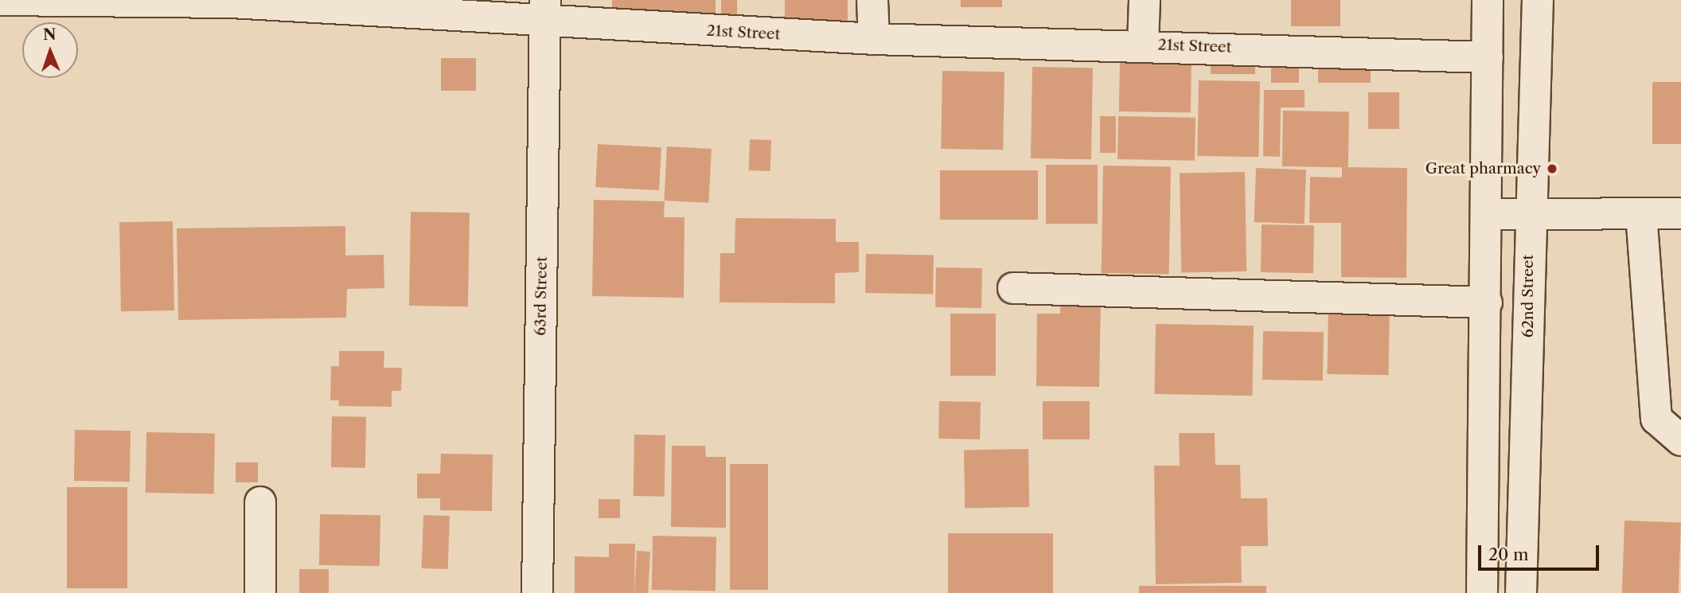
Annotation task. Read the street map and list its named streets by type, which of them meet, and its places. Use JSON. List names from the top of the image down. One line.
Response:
{"streets":{"street":["21st Street","63rd Street","62nd Street"]},"crossings":[["21st Street","63rd Street"]],"places":["Great pharmacy"],"scale_bar":"20 m","north":"top"}
